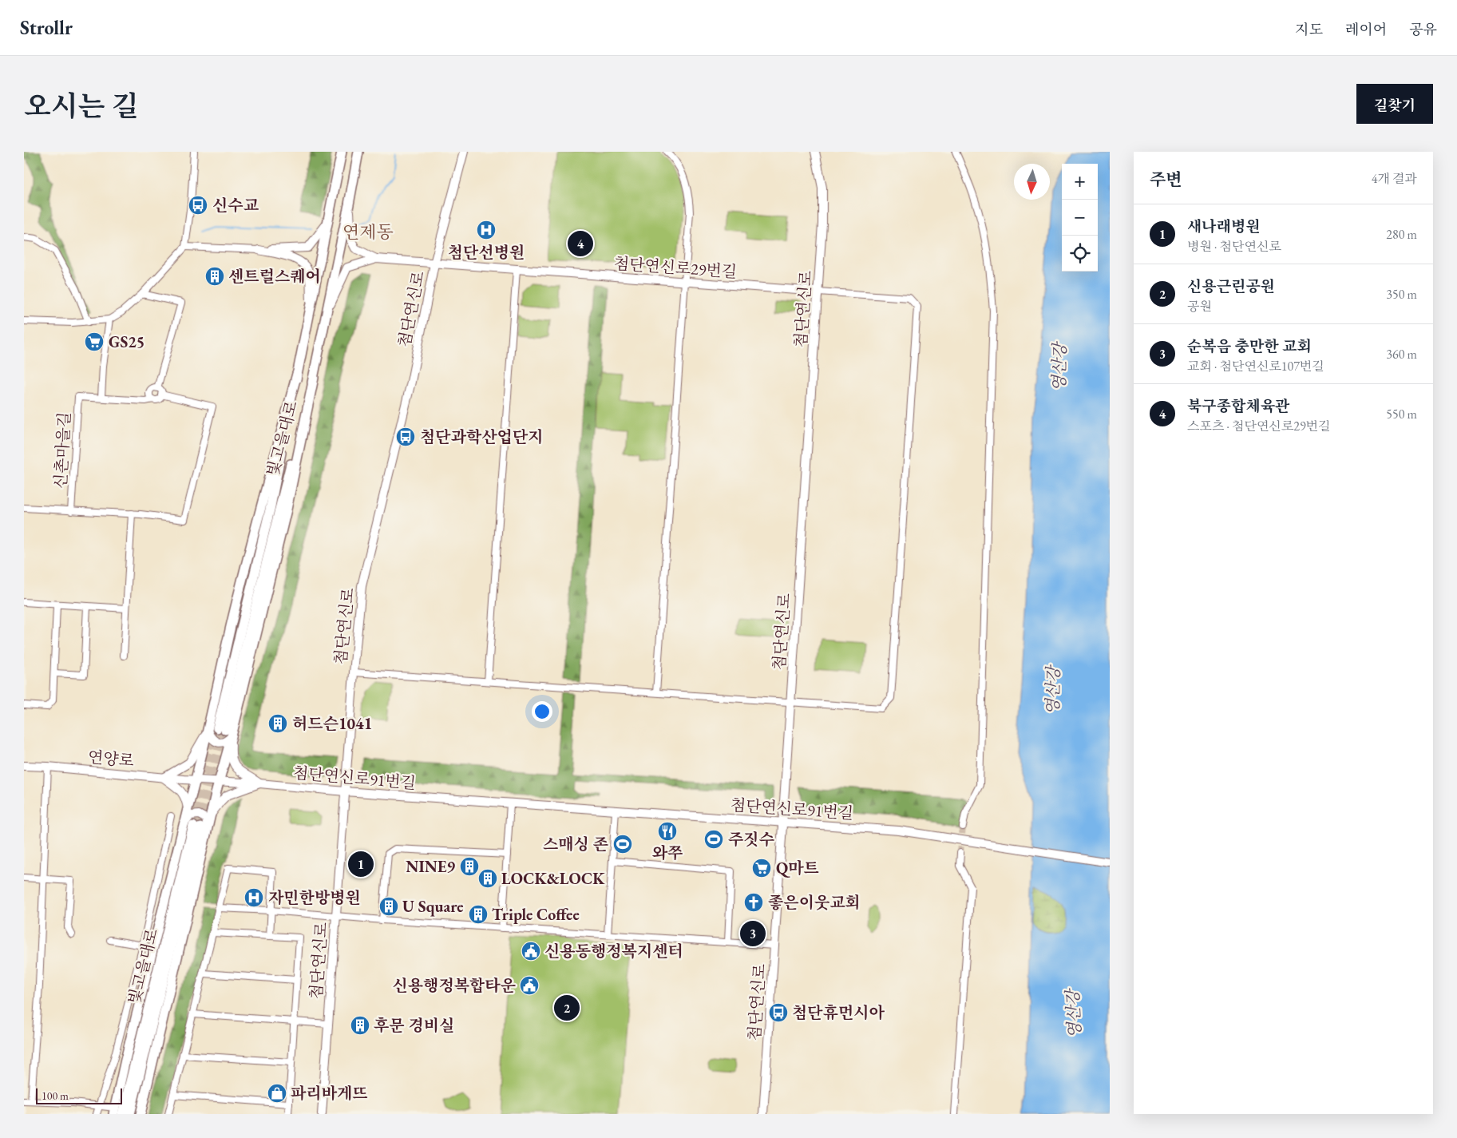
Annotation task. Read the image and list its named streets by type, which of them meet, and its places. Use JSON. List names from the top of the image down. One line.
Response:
{"streets":{"main road":["빛고을대로"],"street":["첨단연신로29번길","첨단연신로","신촌마을길","연양로","첨단연신로91번길"]},"crossings":[["첨단연신로29번길","첨단연신로"],["첨단연신로","첨단연신로91번길"],["연양로","첨단연신로91번길"]],"districts":["연제동"],"water":["영산강"],"places":{"bus stop":["신수교","첨단과학산업단지","첨단휴먼시아"],"hospital":["첨단선병원","자민한방병원"],"building":["센트럴스퀘어","허드슨1041","NINE9","LOCK&LOCK","U Square","Triple Coffee","후문 경비실"],"supermarket":["GS25","Q마트"],"restaurant":["와쭈"],"sports":["주짓수","스매싱 존"],"church":["좋은이웃교회"],"public building":["신용동행정복지센터","신용행정복합타운"],"shop":["파리바게뜨"]},"scale_bar":"100 m","north":"bottom","page":{"header":"Strollr","nav":["지도","레이어","공유"],"title":"오시는 길","buttons":"길찾기","heading":["주변","4개 결과"],"map_buttons":["+","−"],"list":[{"mark":"1","name":"새나래병원","note":"병원 · 첨단연신로","value":"280 m"},{"mark":"2","name":"신용근린공원","note":"공원","value":"350 m"},{"mark":"3","name":"순복음 충만한 교회","note":"교회 · 첨단연신로107번길","value":"360 m"},{"mark":"4","name":"북구종합체육관","note":"스포츠 · 첨단연신로29번길","value":"550 m"}],"pins":["4","1","3","2"],"scale":"100 m"}}
